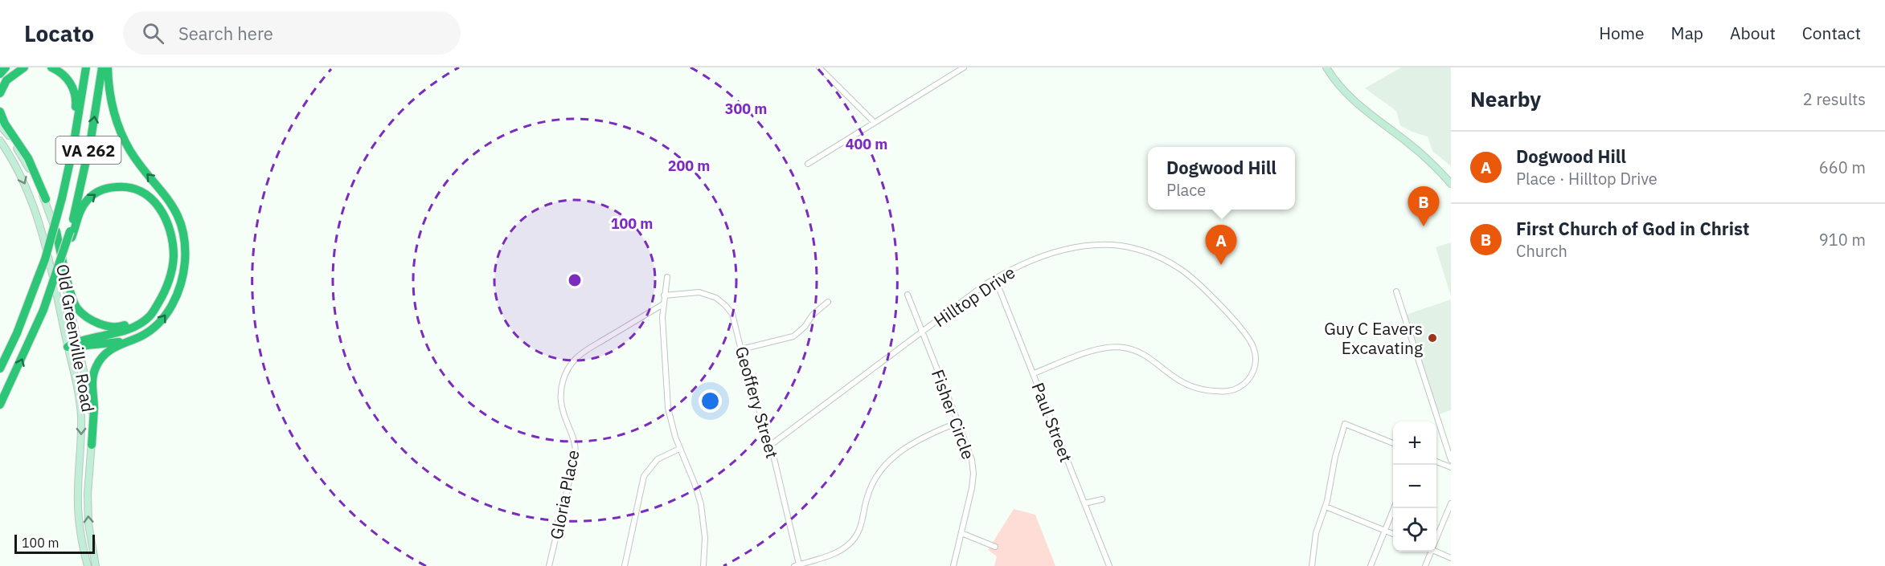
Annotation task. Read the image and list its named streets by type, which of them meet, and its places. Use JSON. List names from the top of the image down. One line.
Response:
{"streets":{"highway":["VA 262"],"main road":["Old Greenville Road"],"street":["Hilltop Drive","Geoffery Street","Fisher Circle","Paul Street","Gloria Place"]},"crossings":[["Hilltop Drive","Geoffery Street"],["Hilltop Drive","Fisher Circle"],["Hilltop Drive","Paul Street"]],"places":["Guy C Eavers Excavating"],"scale_bar":"100 m","page":{"header":"Locato","search":"Search here","nav":["Home","Map","About","Contact"],"heading":["Nearby","2 results"],"list":[{"mark":"A","name":"Dogwood Hill","note":"Place · Hilltop Drive","value":"660 m"},{"mark":"B","name":"First Church of God in Christ","note":"Church","value":"910 m"}],"popup":["Dogwood Hill","Place"],"pins":["B","A"],"map_buttons":["+","−"],"scale":"100 m"},"rings":["300 m","400 m","200 m","100 m"]}
